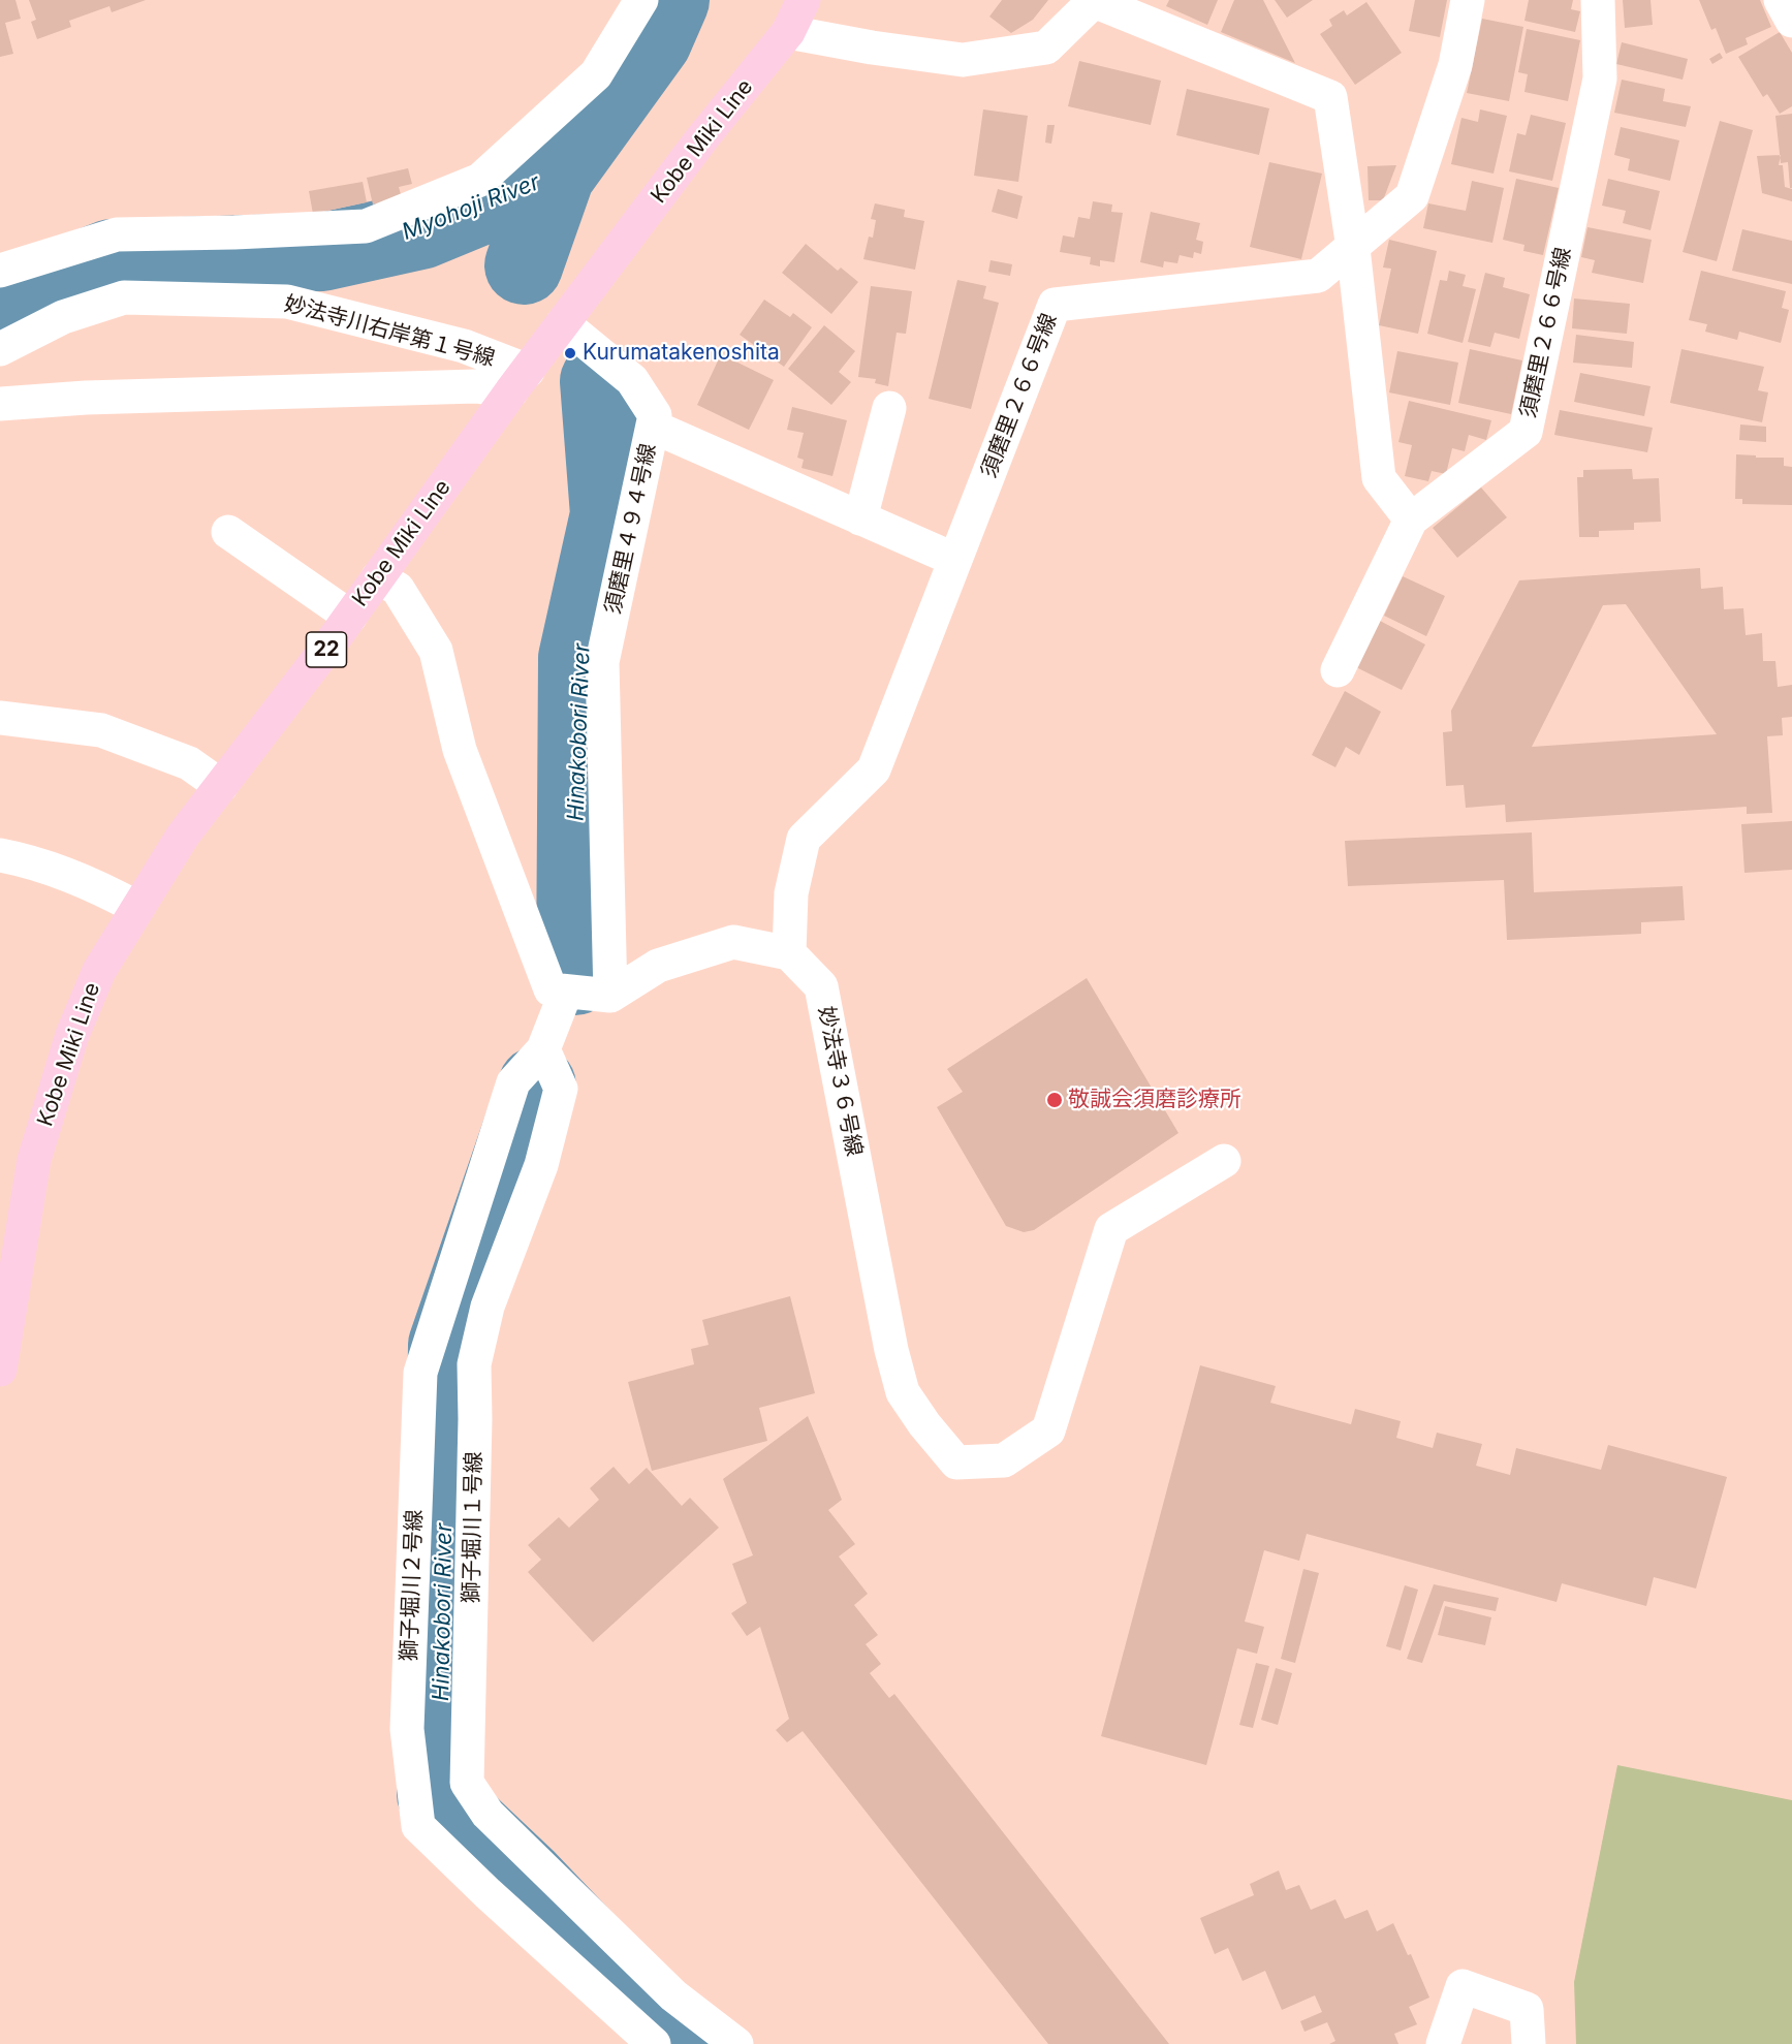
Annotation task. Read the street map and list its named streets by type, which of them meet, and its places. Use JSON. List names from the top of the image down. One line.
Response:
{"streets":{"main road":["Kobe Miki Line","22"],"street":["妙法寺川右岸第１号線","須磨里２６６号線","須磨里４９４号線","妙法寺３６号線","獅子堀川１号線","獅子堀川２号線"]},"crossings":[["Kobe Miki Line","妙法寺川右岸第１号線"],["Kobe Miki Line","須磨里４９４号線"],["須磨里２６６号線","妙法寺３６号線"],["獅子堀川１号線","獅子堀川２号線"]],"water":["Myohoji River","Hinakobori River"],"places":["Kurumatakenoshita","敬誠会須磨診療所"]}
